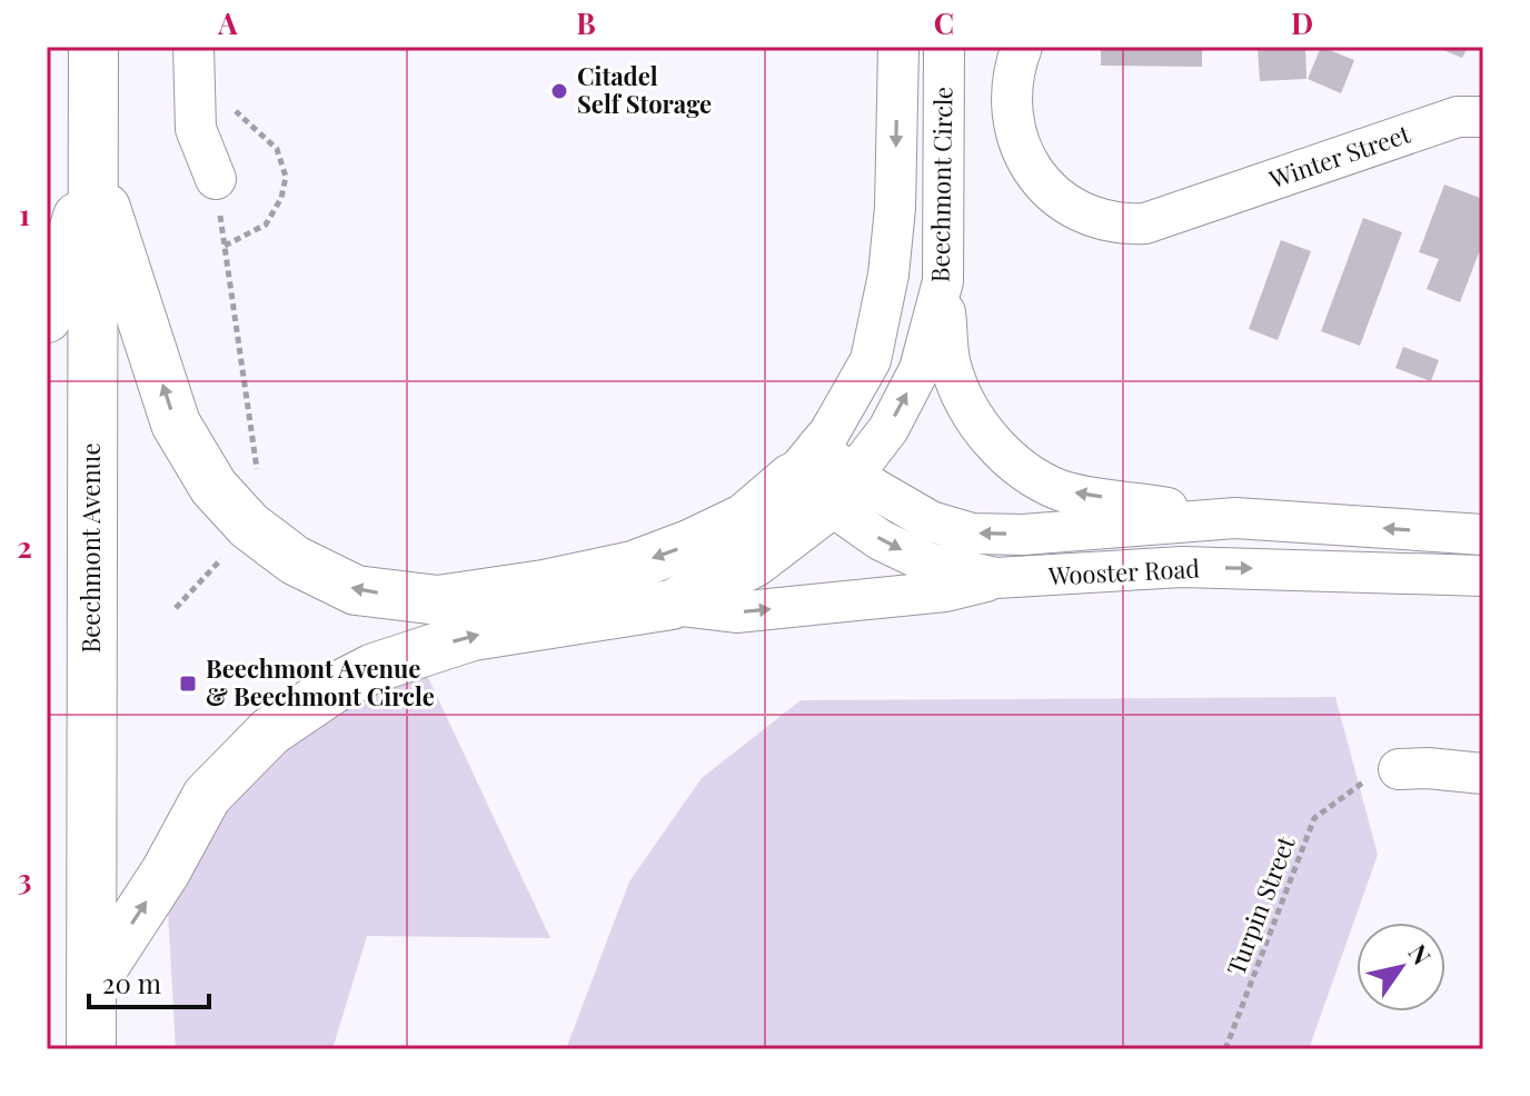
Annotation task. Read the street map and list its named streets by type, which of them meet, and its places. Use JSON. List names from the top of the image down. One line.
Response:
{"streets":{"highway":["Beechmont Avenue"],"street":["Winter Street","Beechmont Circle","Wooster Road"],"path":["Turpin Street"]},"crossings":[["Beechmont Circle","Wooster Road"]],"places":{"other":["Citadel Self Storage"],"transit":["Beechmont Avenue & Beechmont Circle"]},"scale_bar":"20 m","north":"top right","grid":{"columns":["A","B","C","D"],"rows":["1","2","3"]}}
